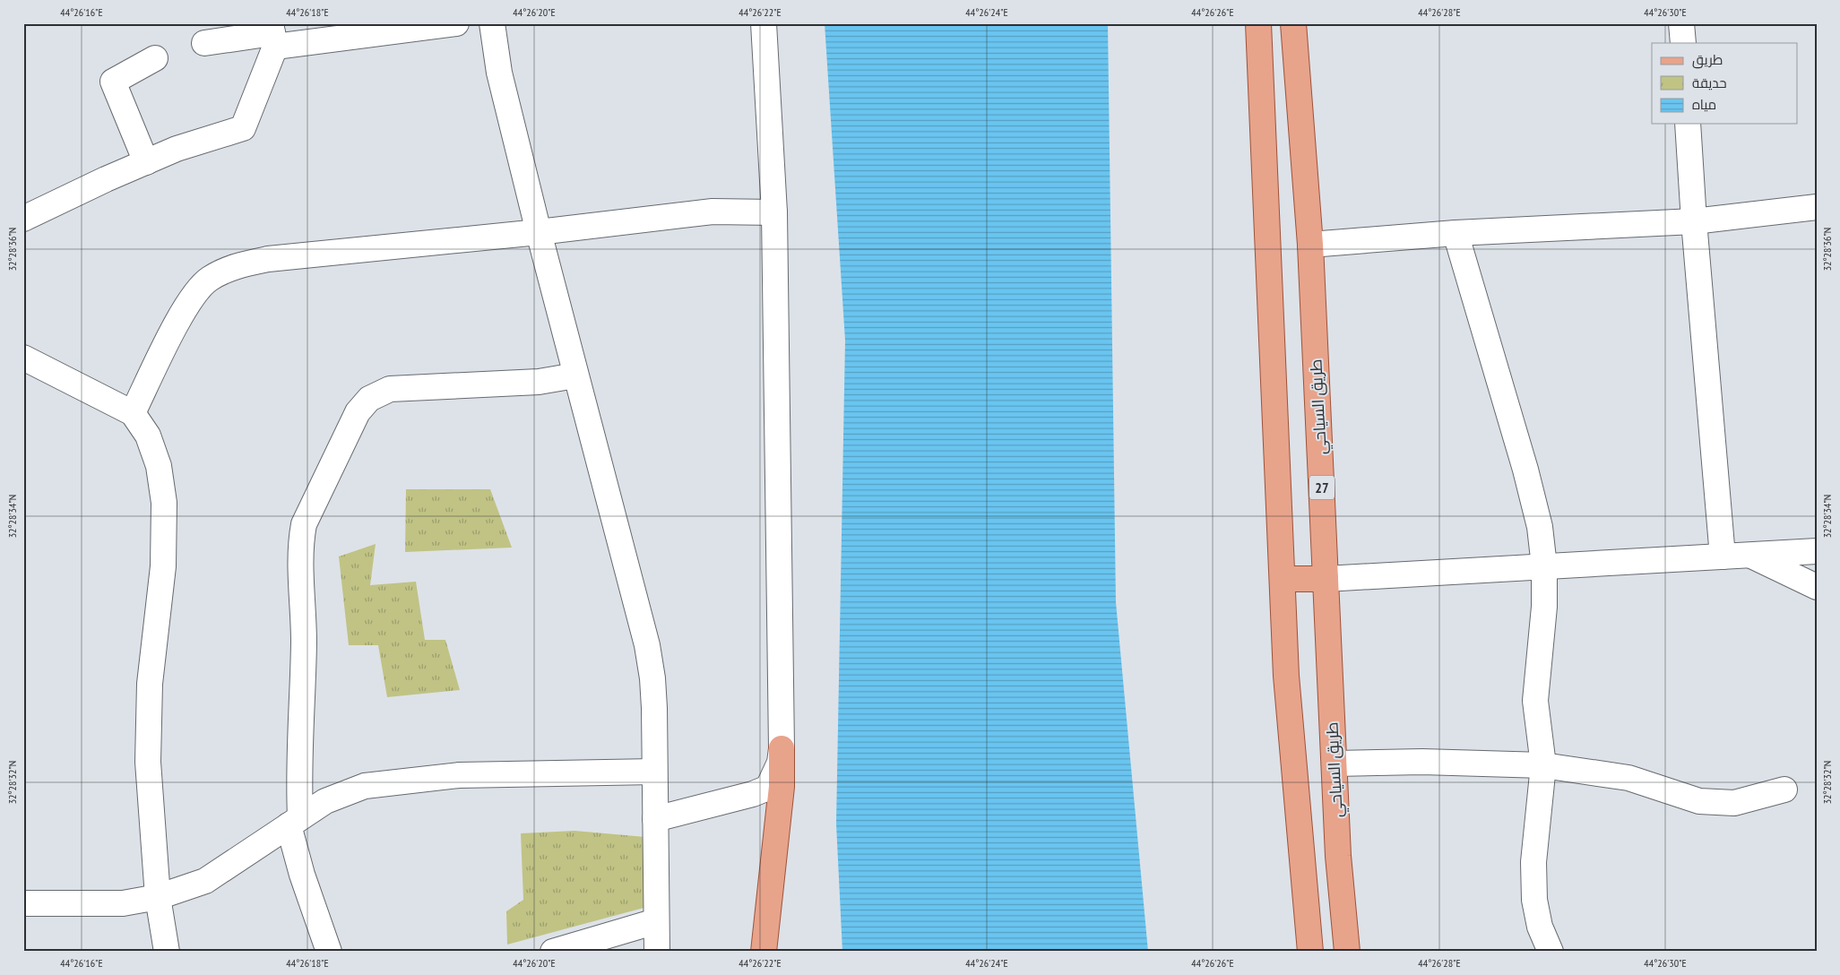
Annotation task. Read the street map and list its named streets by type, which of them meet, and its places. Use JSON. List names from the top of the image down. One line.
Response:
{"streets":{"main road":["طريق السياحي","27"]},"legend":["طريق","حديقة","مياه"],"coordinates":["44°26'16\"E","44°26'18\"E","44°26'20\"E","44°26'22\"E","44°26'24\"E","44°26'26\"E","44°26'28\"E","44°26'30\"E","32°28'36\"N","32°28'34\"N","32°28'32\"N"]}
